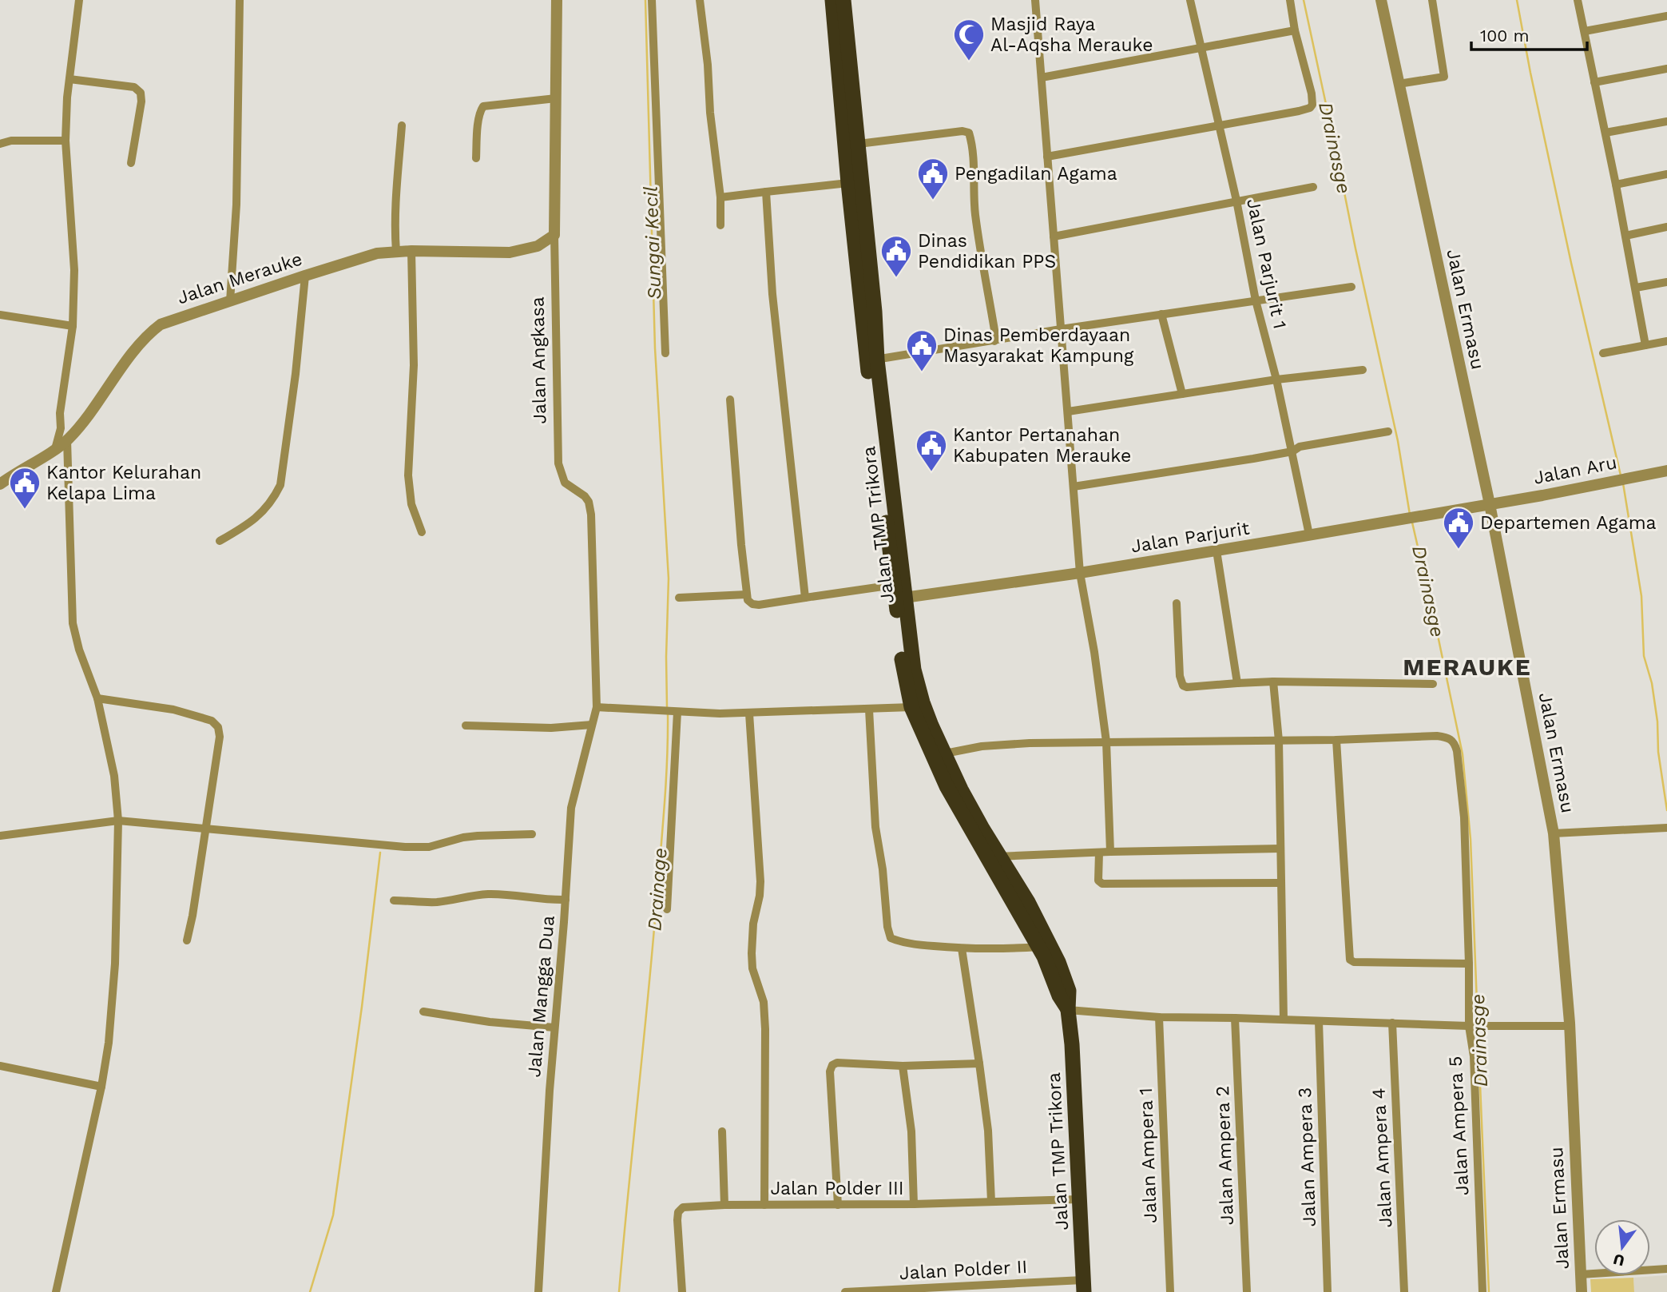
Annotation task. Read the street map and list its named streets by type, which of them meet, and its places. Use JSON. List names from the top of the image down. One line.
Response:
{"streets":{"highway":["Jalan TMP Trikora"],"street":["Jalan Parjurit 1","Jalan Merauke","Jalan Ermasu","Jalan Angkasa","Jalan Aru","Jalan Parjurit","Jalan Mangga Dua","Jalan Ampera 5","Jalan Ampera 1","Jalan Ampera 2","Jalan Ampera 3","Jalan Ampera 4","Jalan Polder III","Jalan Polder II"]},"crossings":[["Jalan Parjurit 1","Jalan Parjurit"],["Jalan Merauke","Jalan Angkasa"],["Jalan Ermasu","Jalan Aru"],["Jalan Ermasu","Jalan Parjurit"],["Jalan Angkasa","Jalan Mangga Dua"],["Jalan Aru","Jalan Parjurit"],["Jalan TMP Trikora","Jalan Parjurit"],["Jalan TMP Trikora","Jalan Polder III"],["Jalan TMP Trikora","Jalan Polder II"]],"districts":["MERAUKE"],"water":["Drainasge","Sungai Kecil","Drainage"],"places":{"mosque":["Masjid Raya Al-Aqsha Merauke"],"public building":["Pengadilan Agama","Dinas Pendidikan PPS","Dinas Pemberdayaan Masyarakat Kampung","Kantor Pertanahan Kabupaten Merauke","Kantor Kelurahan Kelapa Lima","Departemen Agama"]},"scale_bar":"100 m","north":"bottom"}
